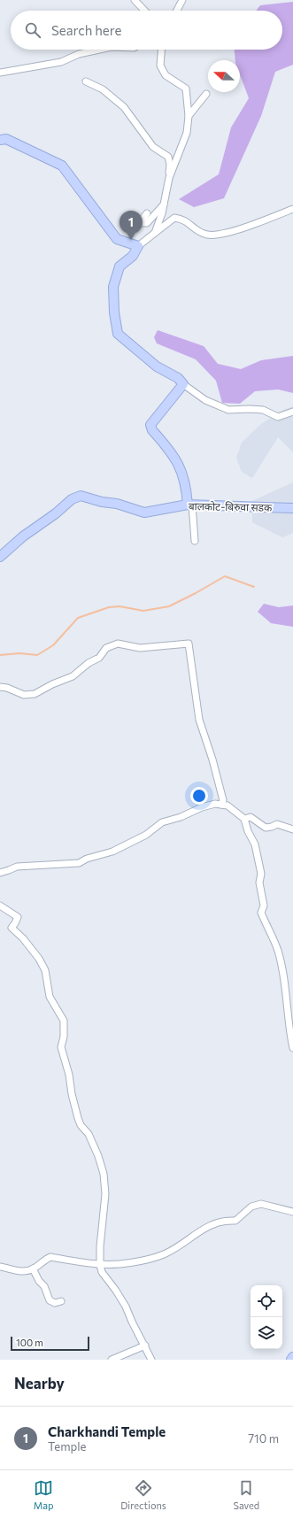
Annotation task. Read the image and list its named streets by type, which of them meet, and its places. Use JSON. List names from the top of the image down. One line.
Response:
{"streets":{"street":["बालकोट-बिरुवा सडक"]},"scale_bar":"100 m","north":"left","page":{"search":"Search here","pins":"1","scale":"100 m","heading":"Nearby","list":[{"mark":"1","name":"Charkhandi Temple","note":"Temple","value":"710 m"}],"nav":["Map","Directions","Saved"]}}
